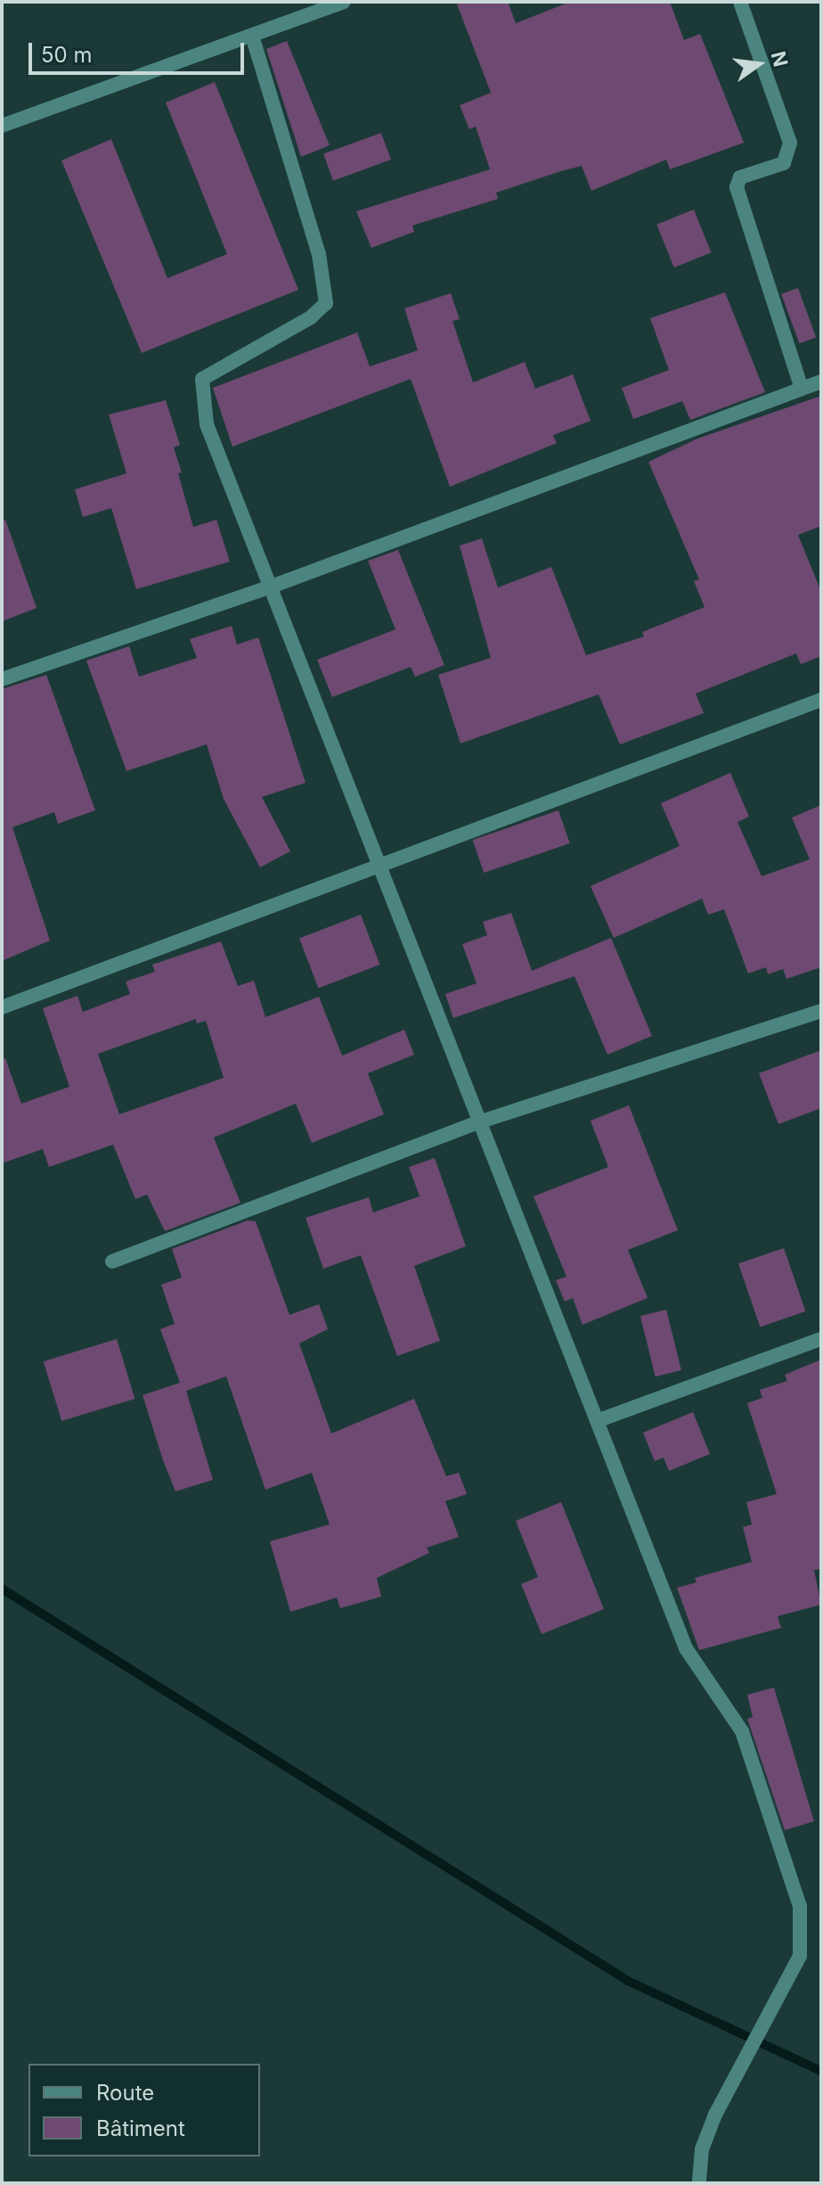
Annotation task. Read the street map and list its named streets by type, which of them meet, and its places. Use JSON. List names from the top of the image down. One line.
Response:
{"legend":["Route","Bâtiment"],"scale_bar":"50 m","north":"right"}
